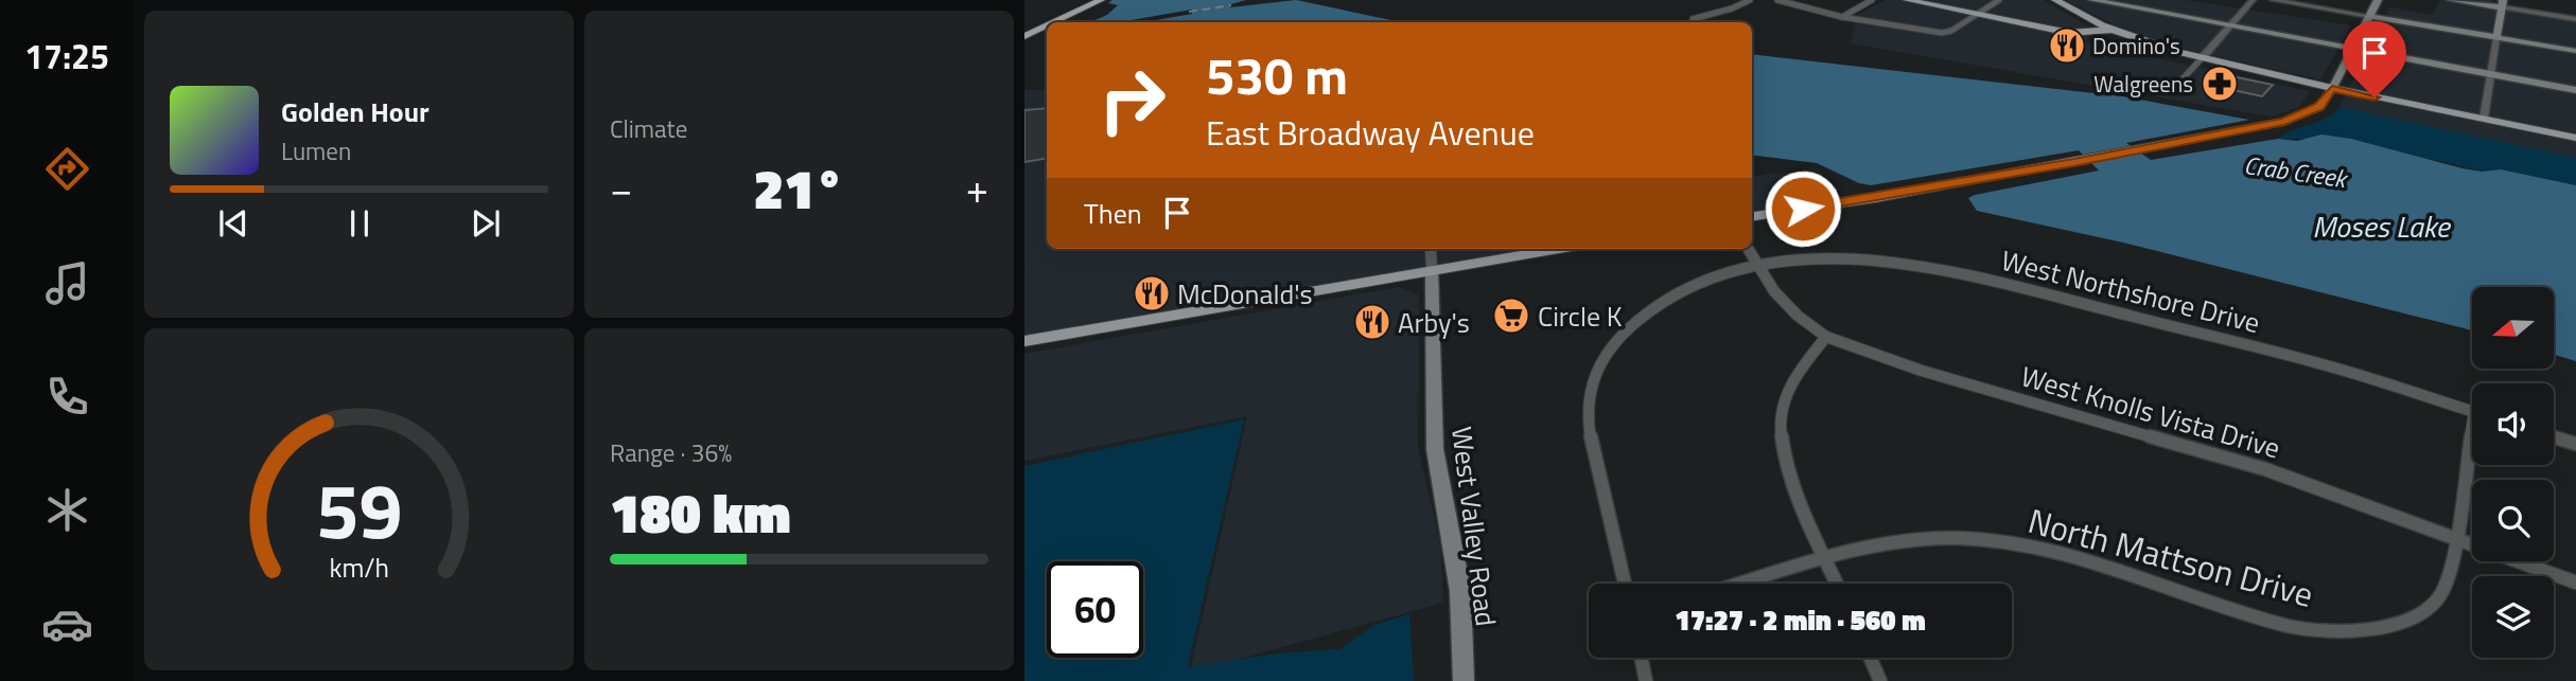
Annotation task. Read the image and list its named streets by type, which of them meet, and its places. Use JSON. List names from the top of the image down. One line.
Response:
{"streets":{"main road":["West Valley Road"],"street":["West Northshore Drive","West Knolls Vista Drive","North Mattson Drive"]},"crossings":[["West Northshore Drive","West Knolls Vista Drive"],["West Knolls Vista Drive","North Mattson Drive"]],"water":["Crab Creek","Moses Lake"],"places":{"restaurant":["Domino's","McDonald's","Arby's"],"pharmacy":["Walgreens"],"supermarket":["Circle K"]},"north":"left","page":{"tabs":"17:25","tile":["Climate",["Range · 36%","180 km"]],"turn":["530 m","East Broadway Avenue"],"song":["Golden Hour","Lumen"],"heat":["−","21°","+"],"then":"Then","limit":"60","trip":"17:27 · 2 min · 560 m","gauge":["59","km/h"]}}
